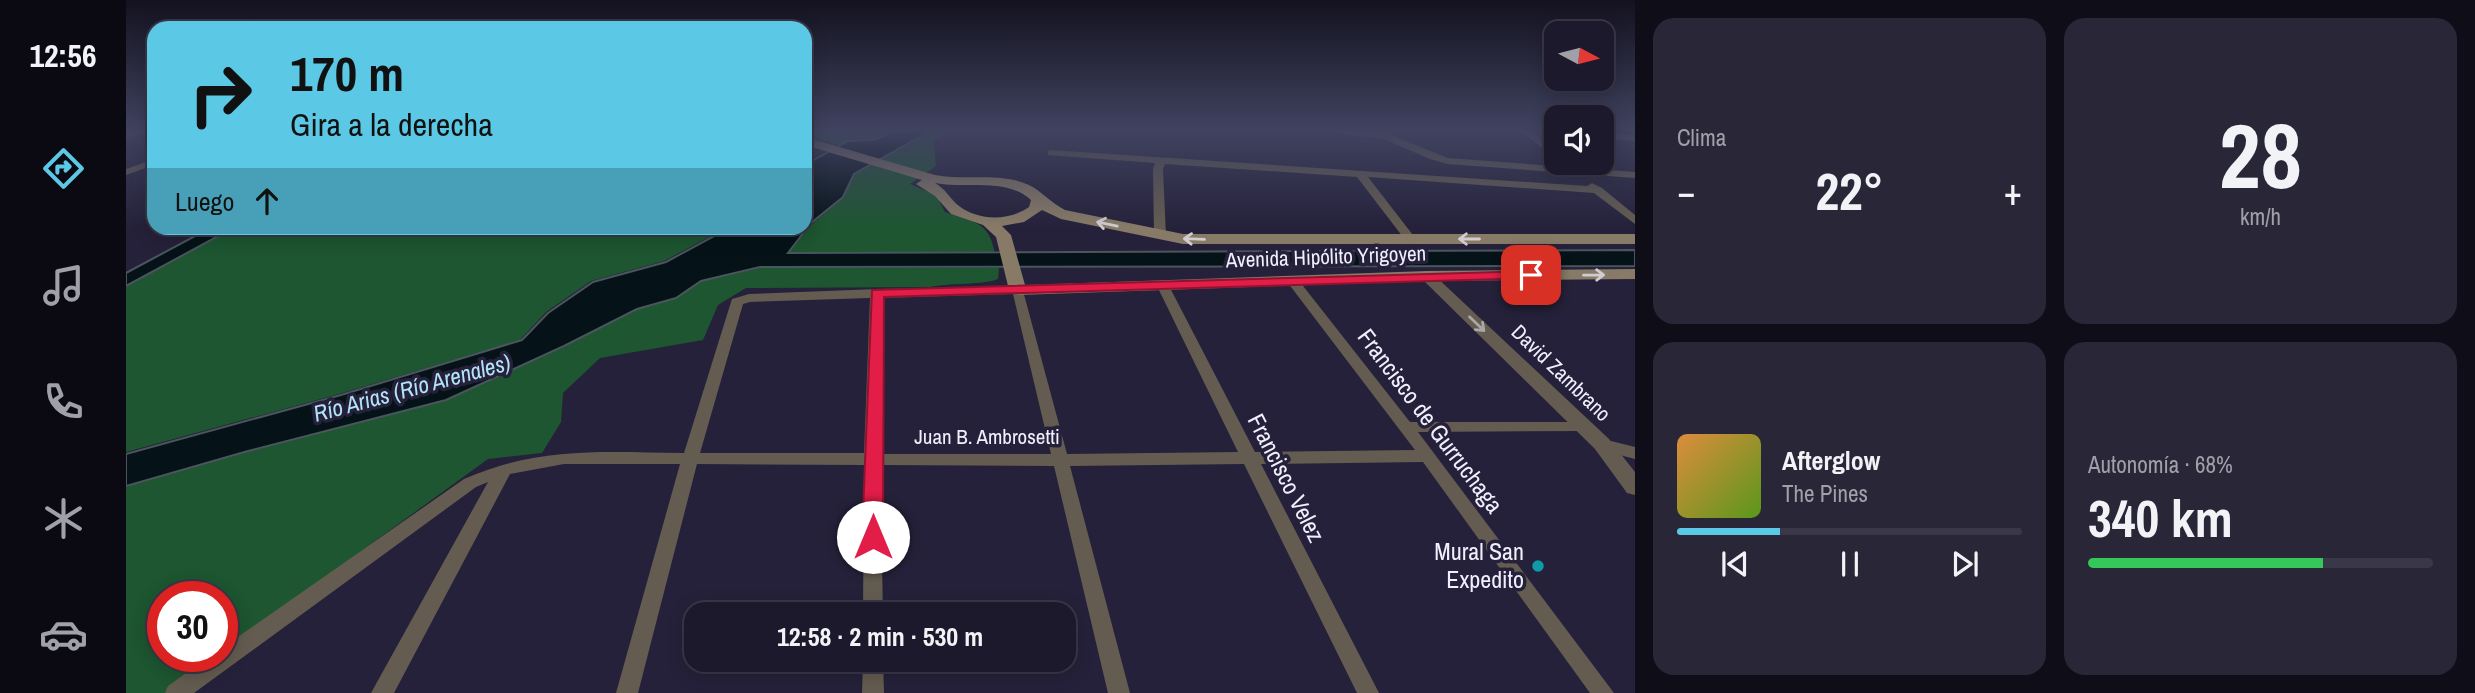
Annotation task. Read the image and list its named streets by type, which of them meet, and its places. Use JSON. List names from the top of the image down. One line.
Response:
{"streets":{"main road":["Avenida Hipólito Yrigoyen"],"street":["David Zambrano","Francisco de Gurruchaga","Juan B. Ambrosetti","Francisco Velez"]},"crossings":[["Avenida Hipólito Yrigoyen","David Zambrano"],["Avenida Hipólito Yrigoyen","Francisco de Gurruchaga"],["Avenida Hipólito Yrigoyen","Francisco Velez"],["Francisco de Gurruchaga","Juan B. Ambrosetti"],["Juan B. Ambrosetti","Francisco Velez"]],"one_way":["David Zambrano"],"water":["Río Arias (Río Arenales)"],"places":["Mural San Expedito"],"north":"right","page":{"tabs":"12:56","tile":["Clima",["28","km/h"],["Autonomía · 68%","340 km"]],"turn":["170 m","Gira a la derecha"],"heat":["−","22°","+"],"then":"Luego","song":["Afterglow","The Pines"],"limit":"30","trip":"12:58 · 2 min · 530 m"}}
